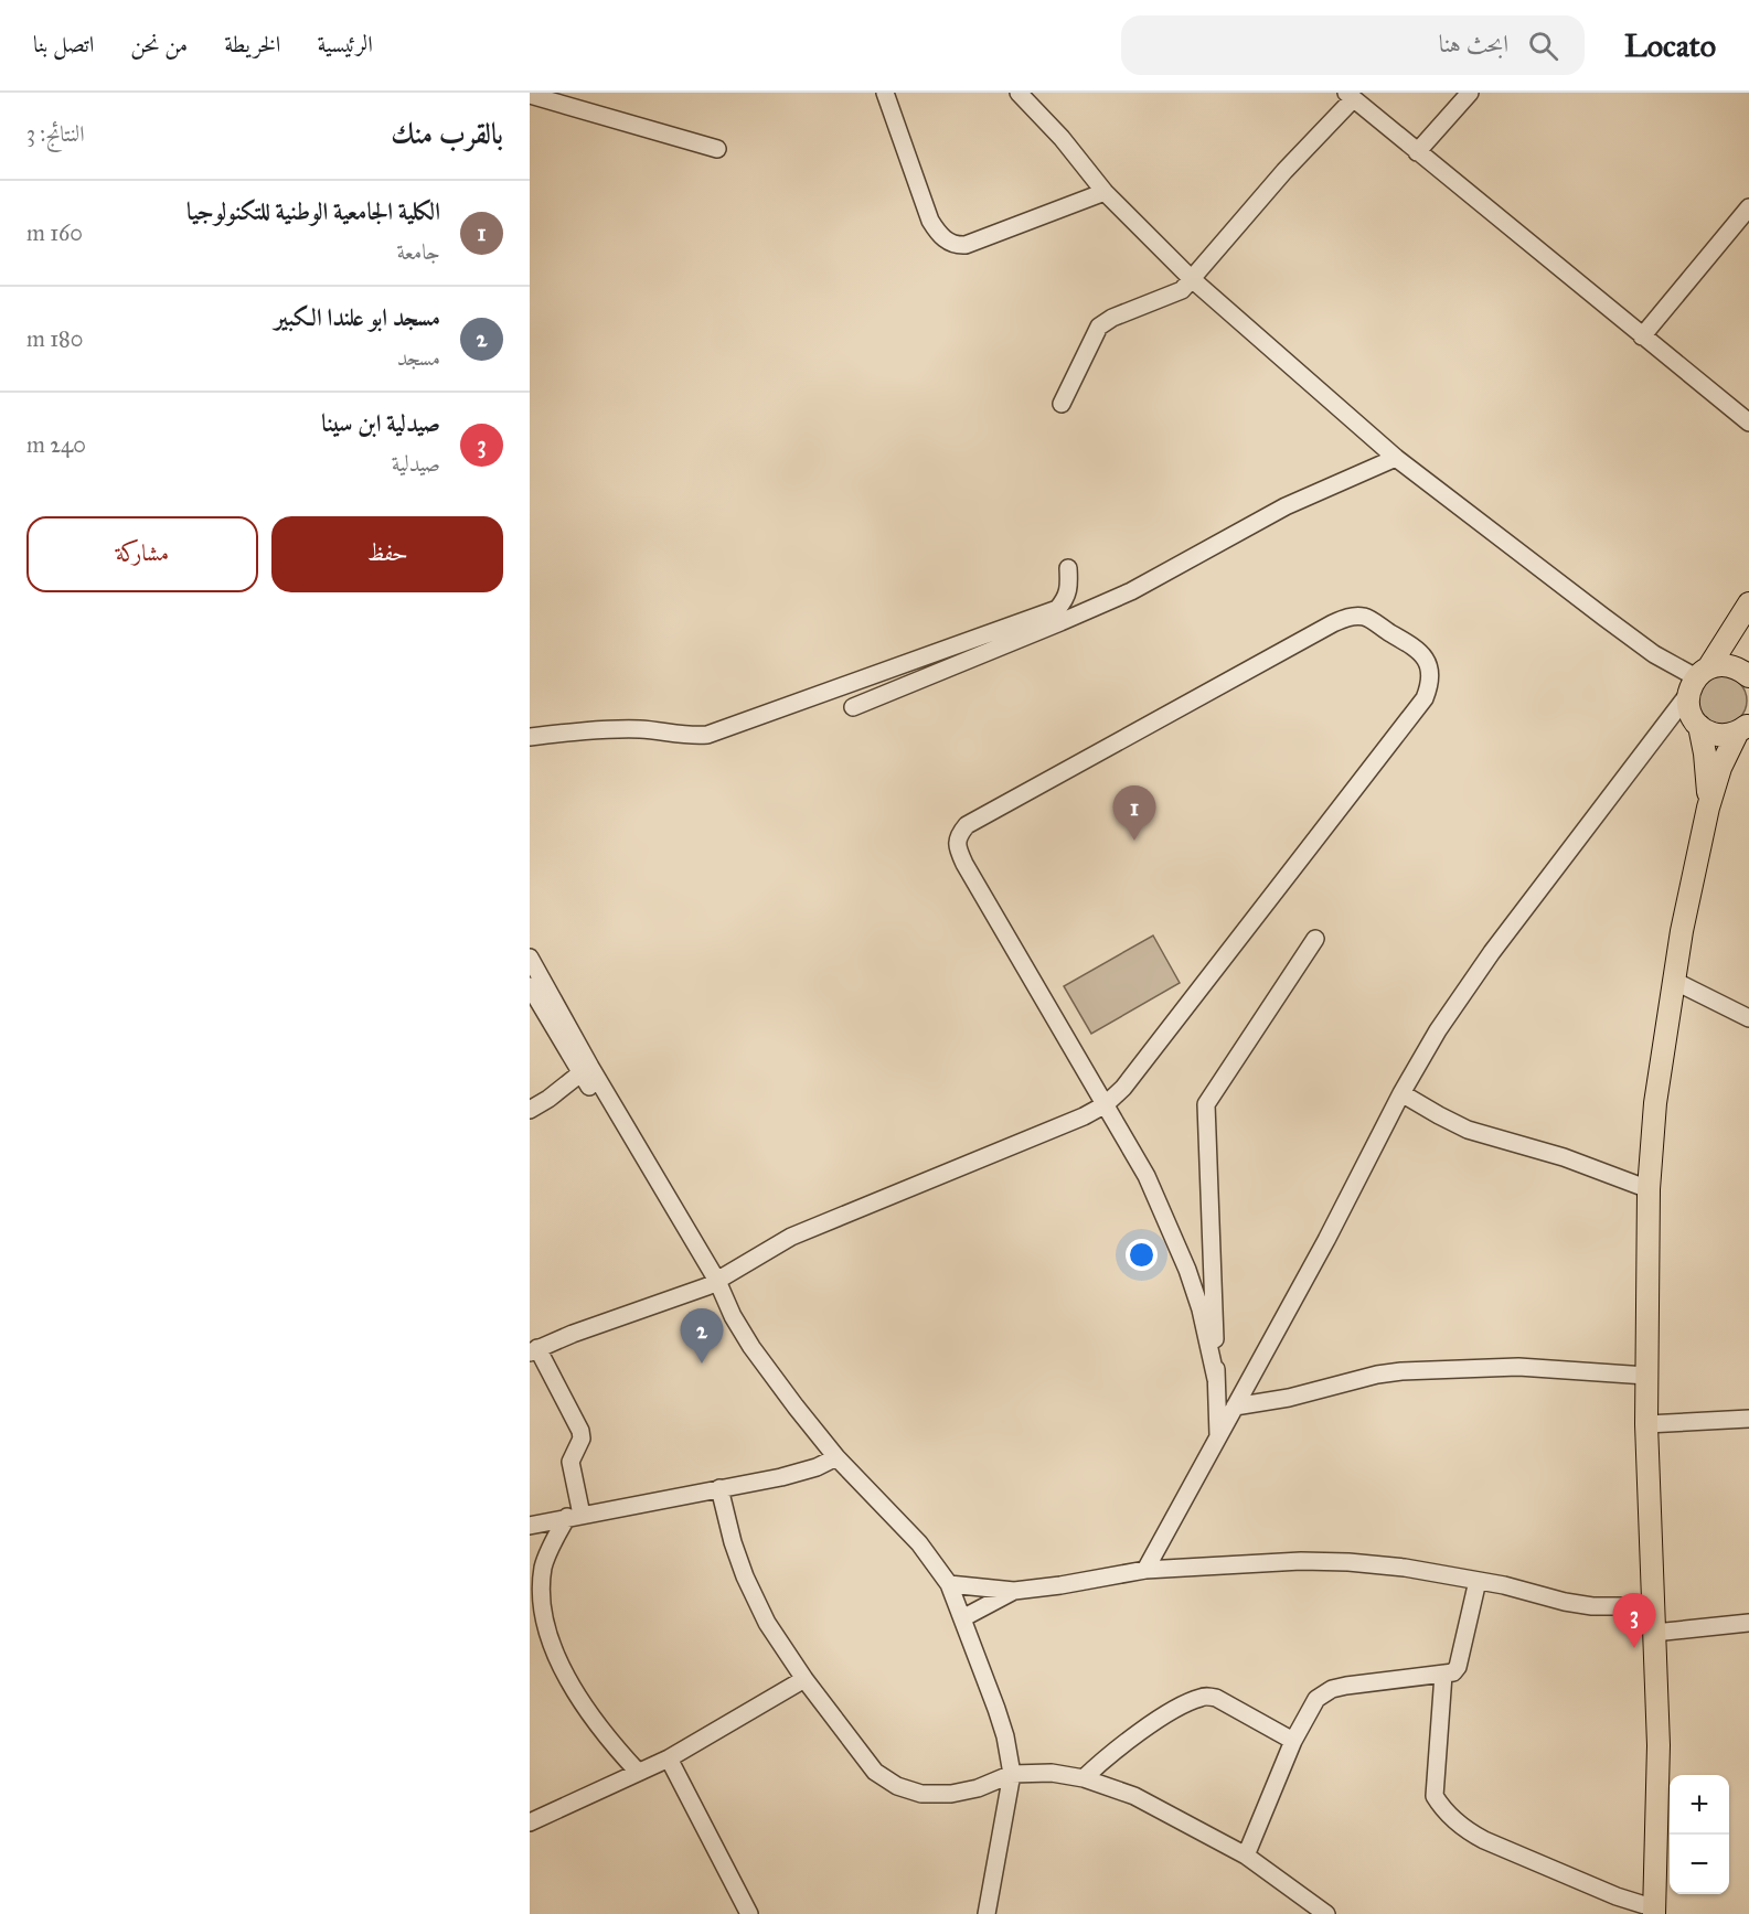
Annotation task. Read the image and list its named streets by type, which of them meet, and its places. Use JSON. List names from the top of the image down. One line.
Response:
{"page":{"header":"Locato","search":"ابحث هنا","nav":["الرئيسية","الخريطة","من نحن","اتصل بنا"],"heading":["بالقرب منك","النتائج: 3"],"list":[{"mark":"1","name":"الكلية الجامعية الوطنية للتكنولوجيا","note":"جامعة","value":"160 m"},{"mark":"2","name":"مسجد ابو علندا الكبير","note":"مسجد","value":"180 m"},{"mark":"3","name":"صيدلية ابن سينا","note":"صيدلية","value":"240 m"}],"buttons":["حفظ","مشاركة"],"pins":["1","2","3"],"map_buttons":["+","−"]}}
